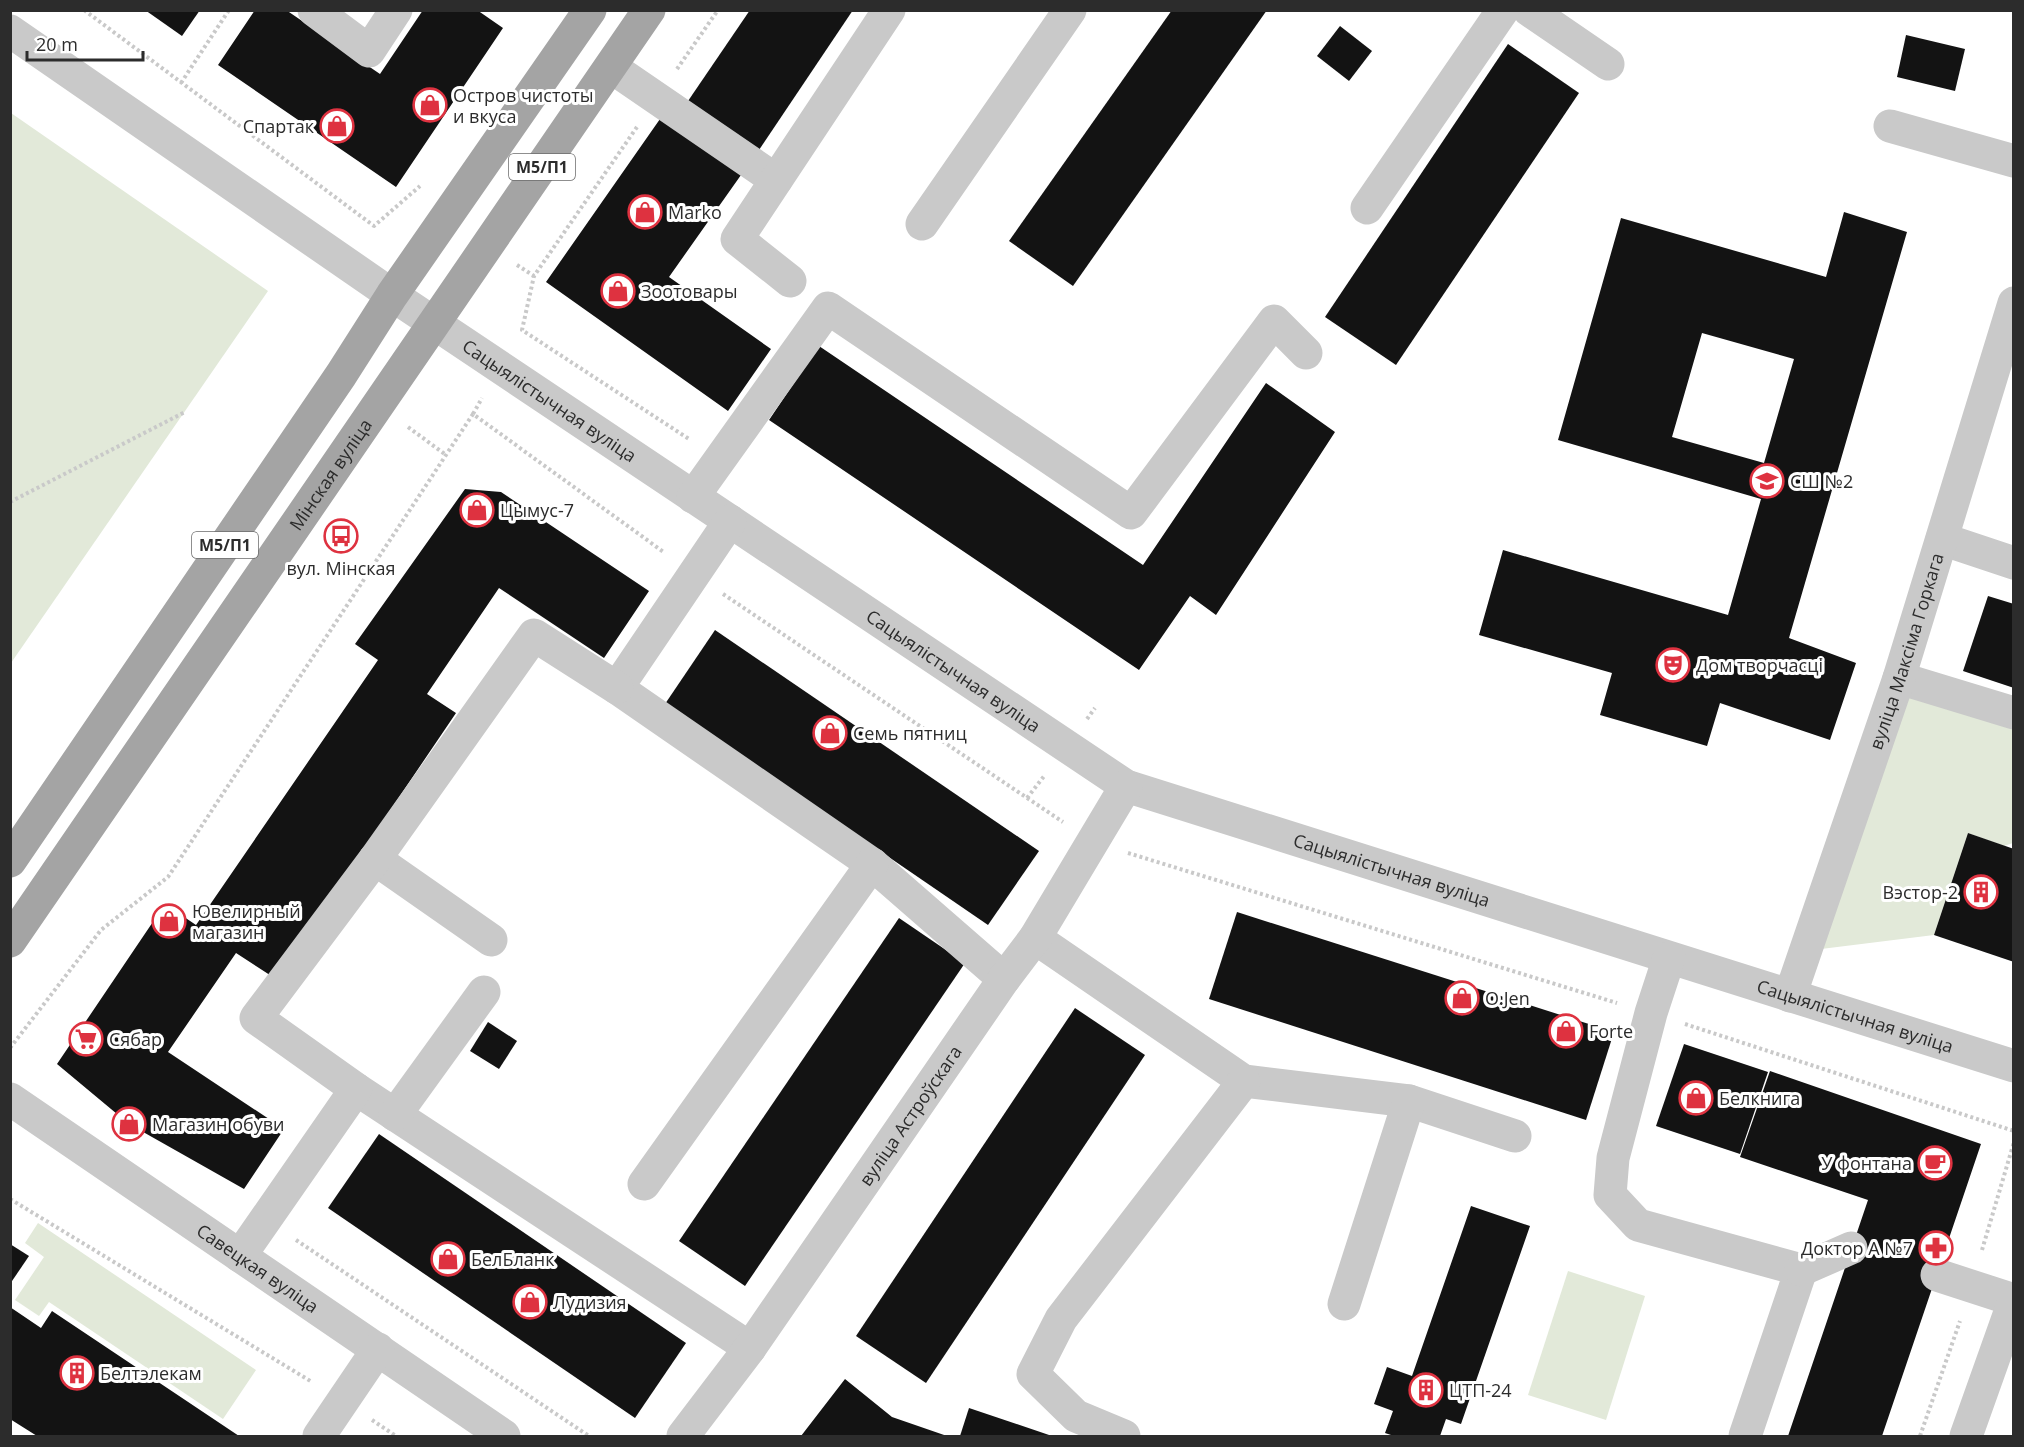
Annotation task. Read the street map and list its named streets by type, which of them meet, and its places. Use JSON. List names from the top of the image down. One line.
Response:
{"streets":{"main road":["М5/П1","Мінская вуліца"],"street":["Сацыялістычная вуліца","вуліца Максіма Горкага","вуліца Астроўскага","Савецкая вуліца"]},"crossings":[["М5/П1","Сацыялістычная вуліца"],["Сацыялістычная вуліца","Мінская вуліца"],["Сацыялістычная вуліца","вуліца Максіма Горкага"],["Сацыялістычная вуліца","вуліца Астроўскага"]],"places":{"shop":["Остров чистоты и вкуса","Спартак","Marko","Зоотовары","Цымус-7","Семь пятниц","Ювелирный магазин","O.Jen","Forte","Белкнига","Магазин обуви","БелБланк","Лудизия"],"school or university":["СШ №2"],"bus stop":["вул. Мінская"],"theatre":["Дом творчасці"],"building":["Вэстор-2","Белтэлекам","ЦТП-24"],"supermarket":["Сябар"],"cafe":["У фонтана"],"pharmacy":["Доктор А №7"]},"scale_bar":"20 m"}
